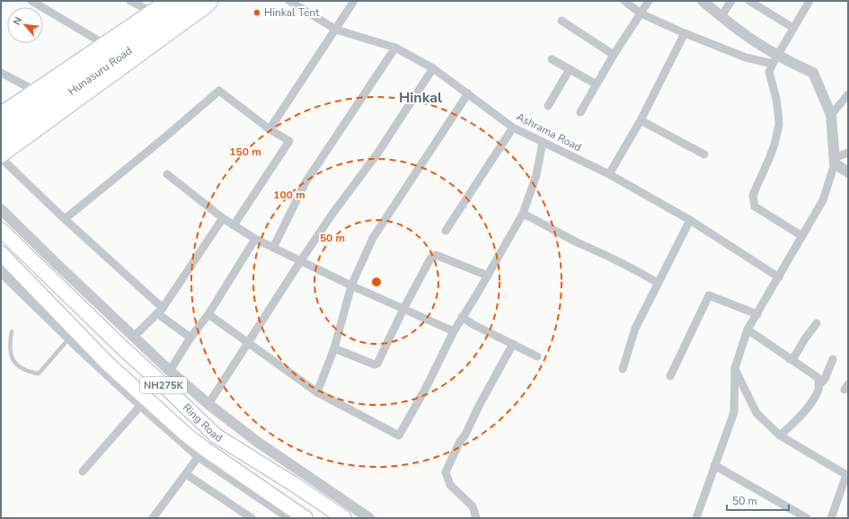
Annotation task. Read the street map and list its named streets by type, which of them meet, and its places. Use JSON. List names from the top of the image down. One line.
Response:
{"streets":{"highway":["NH275K","Ring Road"],"main road":["Hunasuru Road"],"street":["Ashrama Road"]},"districts":["Hinkal"],"places":["Hinkal Tent"],"scale_bar":"50 m","north":"top left","rings":["150 m","100 m","50 m"]}
